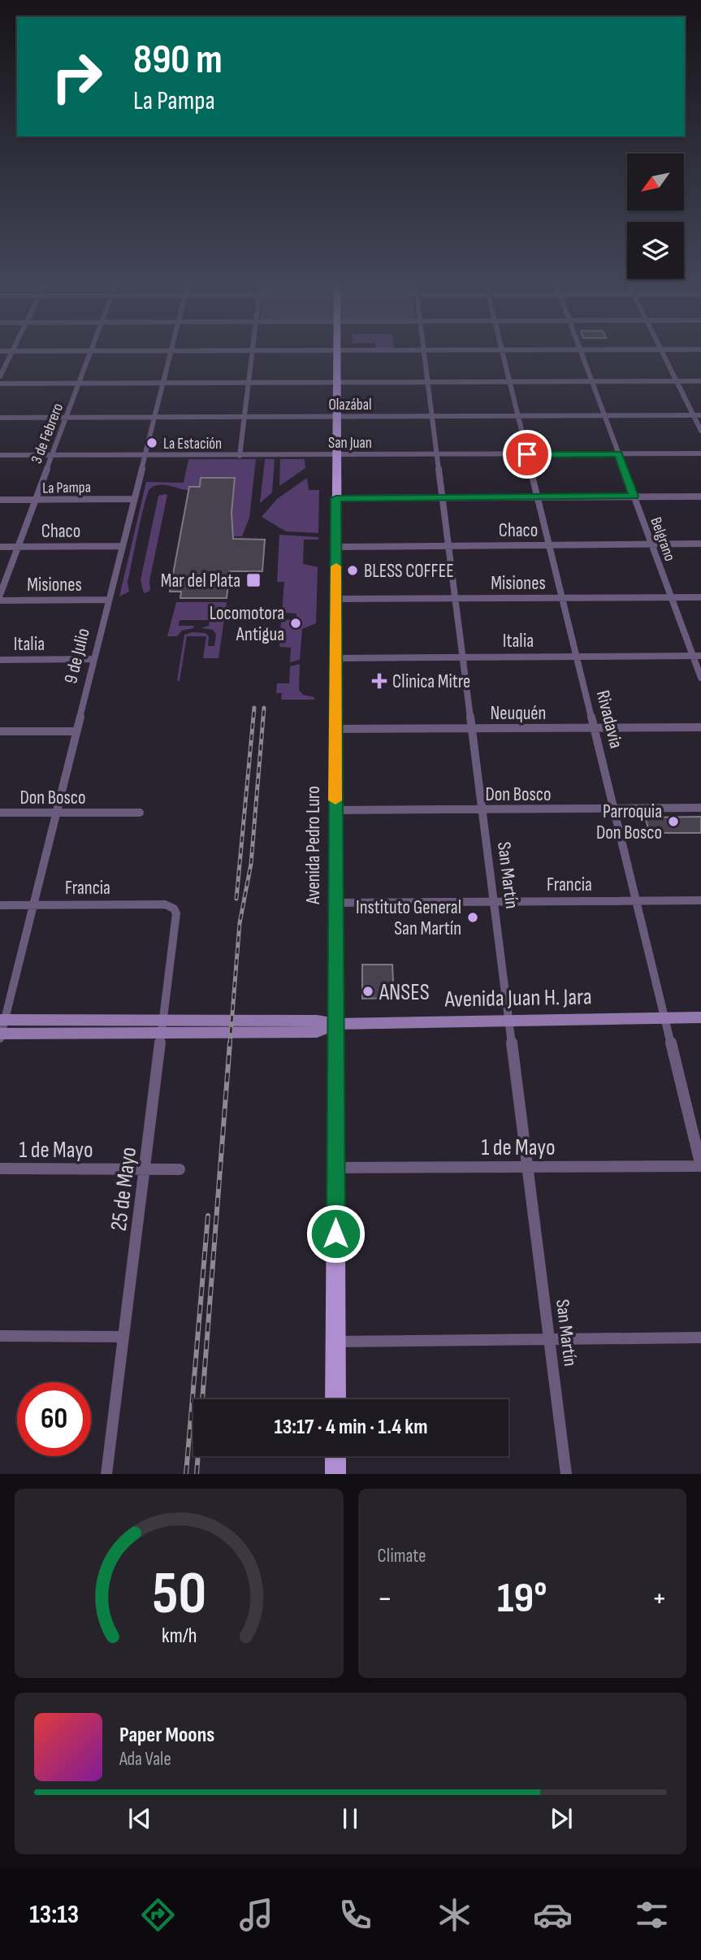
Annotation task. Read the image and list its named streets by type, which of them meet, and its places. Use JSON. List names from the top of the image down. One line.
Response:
{"streets":{"main road":["Avenida Pedro Luro","Avenida Juan H. Jara"],"street":["Olazábal","3 de Febrero","San Juan","La Pampa","Chaco","Belgrano","Misiones","Italia","9 de Julio","Neuquén","Rivadavia","Don Bosco","San Martín","Francia","1 de Mayo","25 de Mayo"]},"crossings":[["Olazábal","3 de Febrero"],["Olazábal","Belgrano"],["Olazábal","9 de Julio"],["Olazábal","Rivadavia"],["Olazábal","Avenida Pedro Luro"],["Olazábal","San Martín"],["3 de Febrero","San Juan"],["3 de Febrero","La Pampa"],["3 de Febrero","Chaco"],["San Juan","Belgrano"],["San Juan","9 de Julio"],["San Juan","Rivadavia"],["San Juan","Avenida Pedro Luro"],["San Juan","San Martín"],["La Pampa","9 de Julio"],["Chaco","Belgrano"],["Chaco","9 de Julio"],["Chaco","Rivadavia"],["Chaco","Avenida Pedro Luro"],["Chaco","San Martín"],["Belgrano","Misiones"],["Belgrano","Italia"],["Misiones","9 de Julio"],["Misiones","Rivadavia"],["Misiones","Avenida Pedro Luro"],["Misiones","San Martín"],["Italia","9 de Julio"],["Italia","Rivadavia"],["Italia","Avenida Pedro Luro"],["Italia","San Martín"],["9 de Julio","Don Bosco"],["9 de Julio","Francia"],["9 de Julio","Avenida Juan H. Jara"],["Neuquén","Rivadavia"],["Neuquén","Avenida Pedro Luro"],["Neuquén","San Martín"],["Rivadavia","Don Bosco"],["Rivadavia","Francia"],["Rivadavia","Avenida Juan H. Jara"],["Rivadavia","1 de Mayo"],["Don Bosco","Avenida Pedro Luro"],["Don Bosco","San Martín"],["Avenida Pedro Luro","Francia"],["Avenida Pedro Luro","Avenida Juan H. Jara"],["Avenida Pedro Luro","1 de Mayo"],["San Martín","Francia"],["San Martín","Avenida Juan H. Jara"],["San Martín","1 de Mayo"],["Francia","25 de Mayo"],["Avenida Juan H. Jara","25 de Mayo"],["1 de Mayo","25 de Mayo"]],"places":{"other":["La Estación","BLESS COFFEE","Locomotora Antigua","Parroquia Don Bosco","Instituto General San Martín","ANSES"],"transit":["Mar del Plata"],"health":["Clinica Mitre"]},"north":"bottom left","page":{"turn":["890 m","La Pampa"],"limit":"60","trip":"13:17 · 4 min · 1.4 km","tile":"Climate","heat":["−","19°","+"],"song":["Paper Moons","Ada Vale"],"tabs":"13:13","gauge":["50","km/h"]}}
